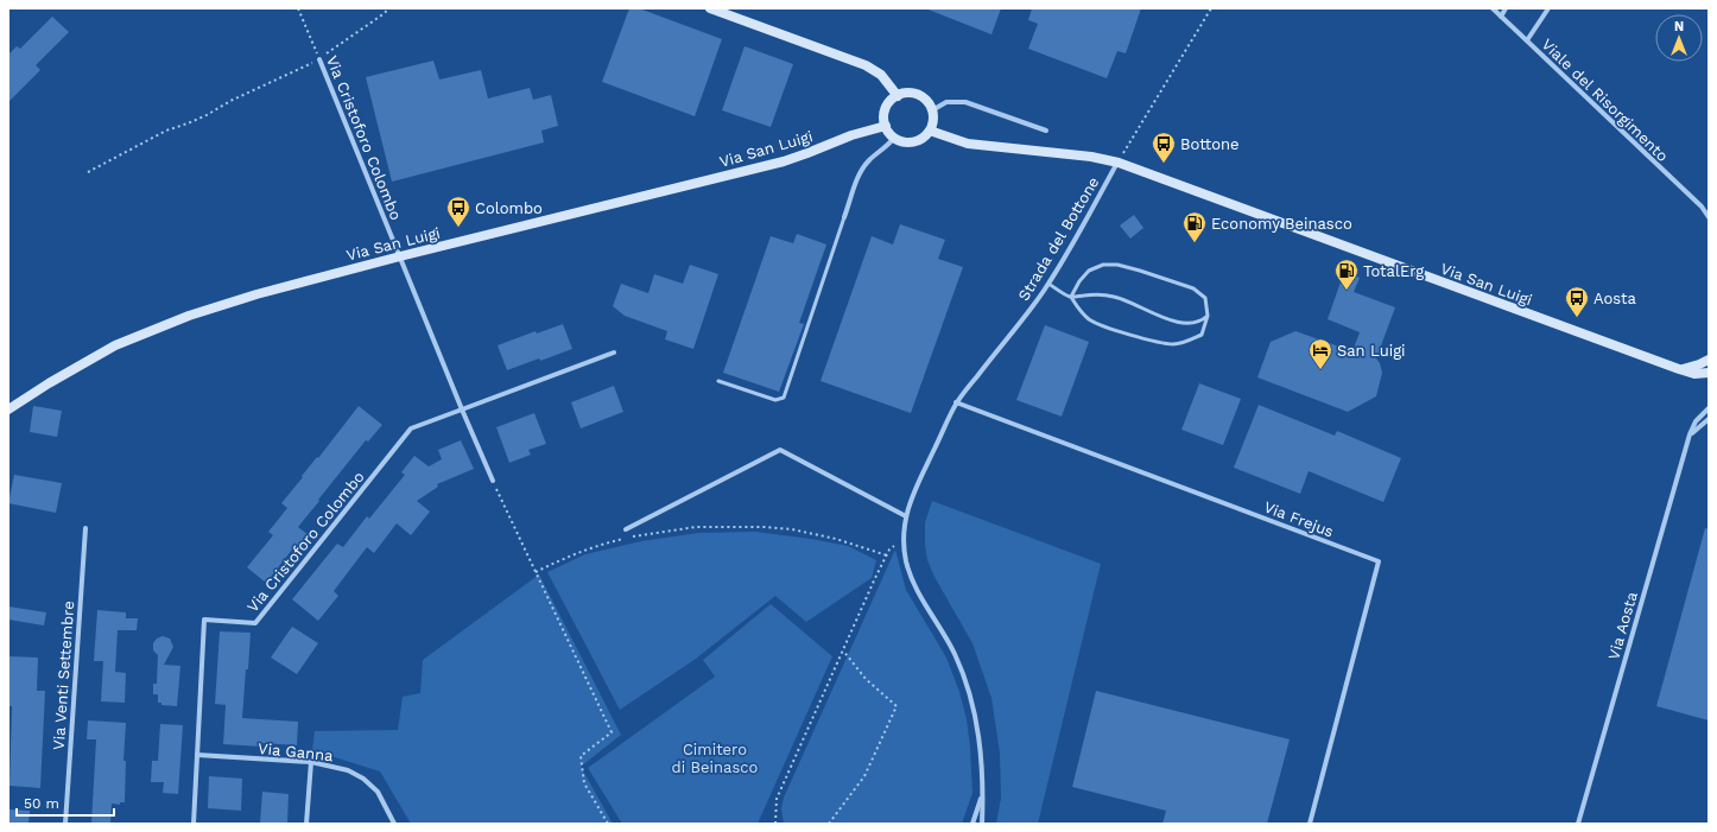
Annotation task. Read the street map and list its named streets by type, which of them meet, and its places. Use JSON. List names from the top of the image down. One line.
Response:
{"streets":{"street":["Viale del Risorgimento","Via Cristoforo Colombo","Via San Luigi","Strada del Bottone","Via Frejus","Via Aosta","Via Venti Settembre","Via Ganna"]},"crossings":[["Via Cristoforo Colombo","Via San Luigi"],["Via Cristoforo Colombo","Via Ganna"],["Via San Luigi","Strada del Bottone"],["Strada del Bottone","Via Frejus"]],"parks":["Cimitero di Beinasco"],"places":{"bus stop":["Bottone","Colombo","Aosta"],"fuel station":["Economy Beinasco","TotalErg"],"hotel":["San Luigi"]},"scale_bar":"50 m","north":"top"}
